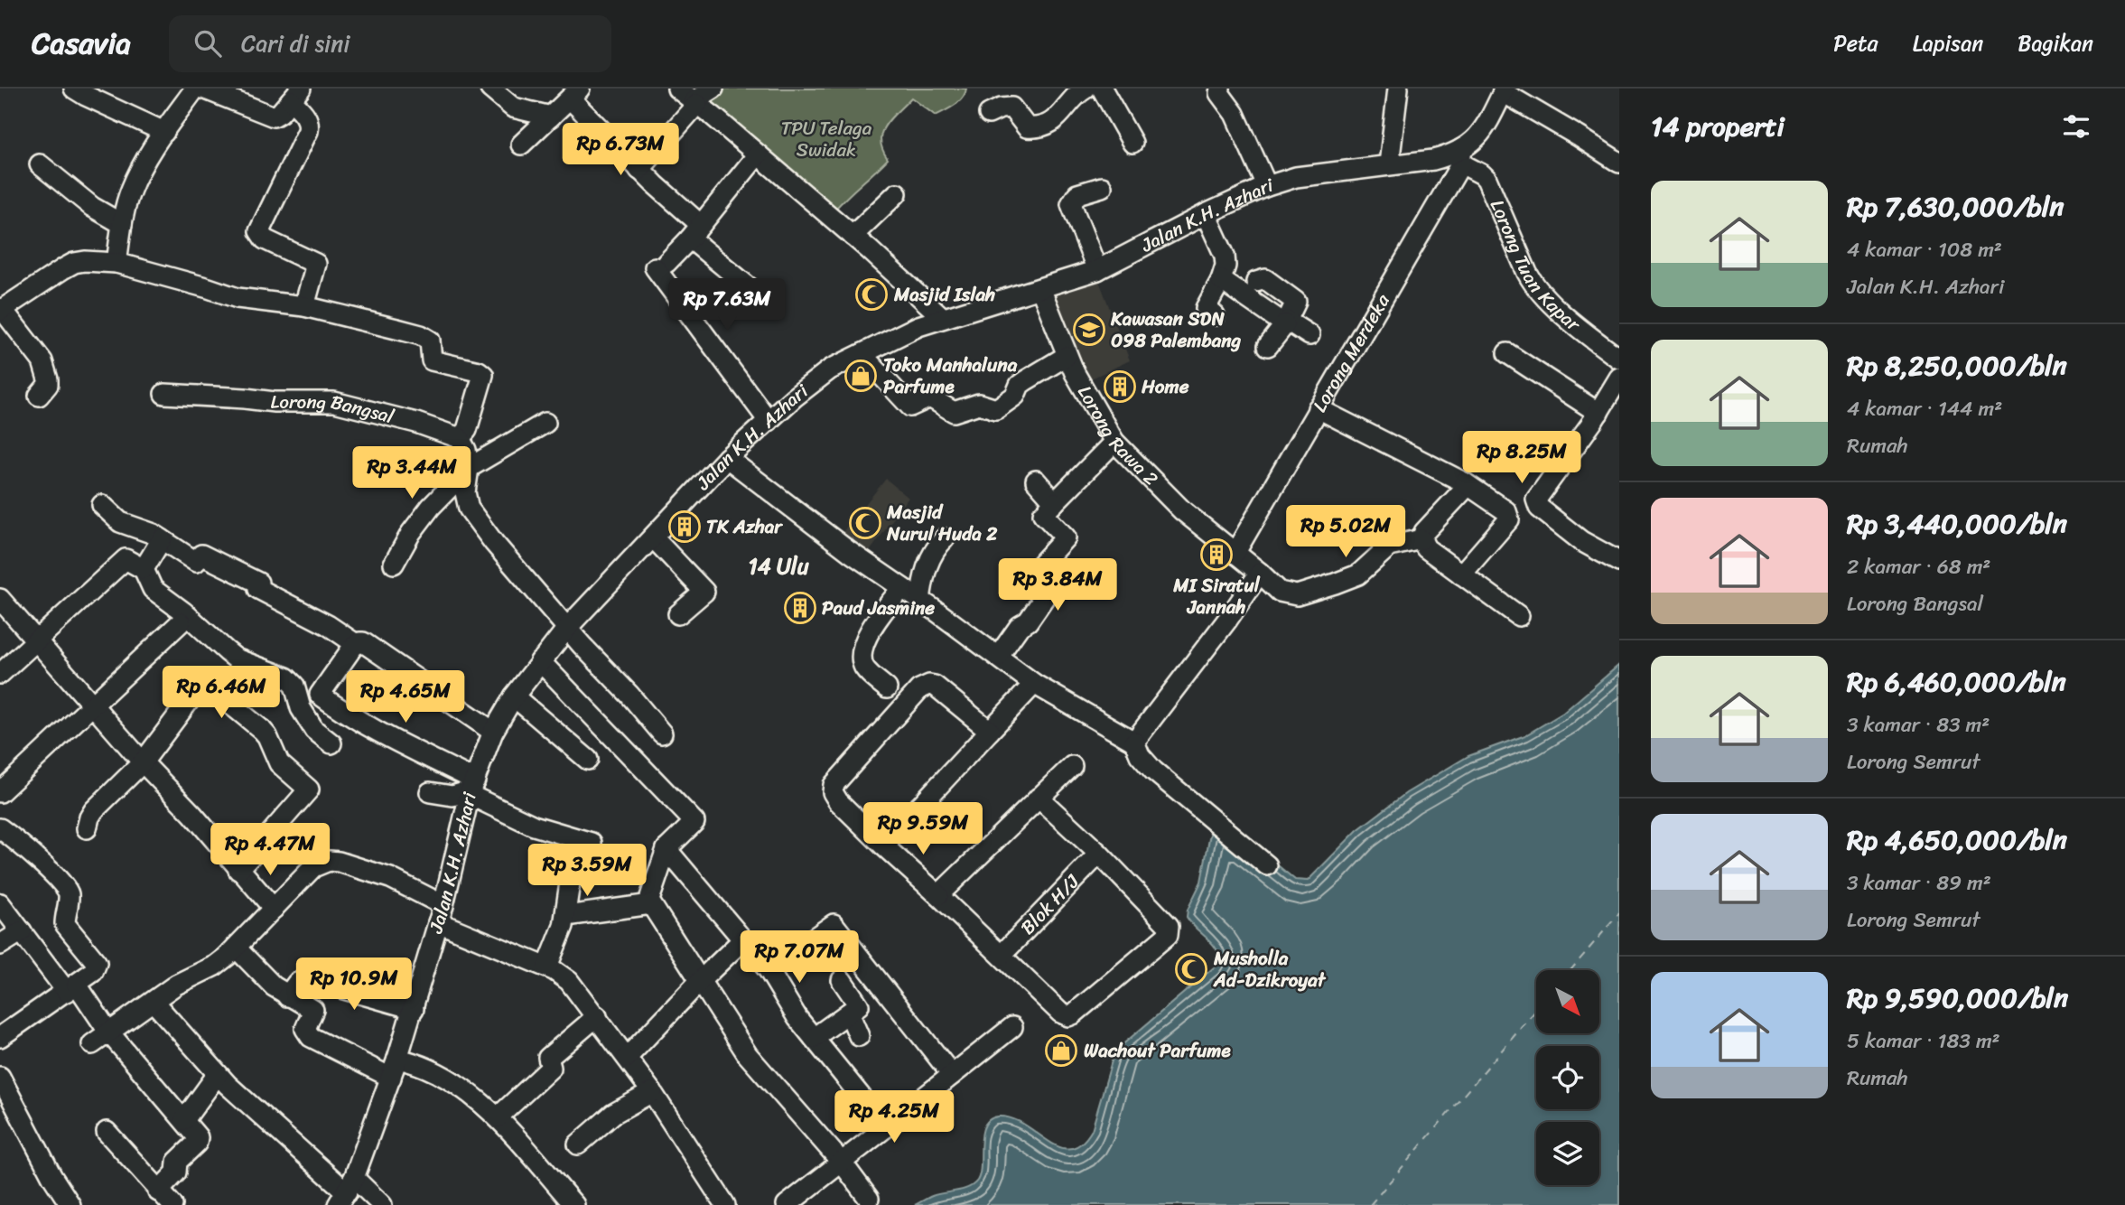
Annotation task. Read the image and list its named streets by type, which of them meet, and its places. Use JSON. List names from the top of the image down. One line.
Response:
{"streets":{"street":["Jalan K.H. Azhari","Lorong Tuan Kapar","Lorong Merdeka","Lorong Bangsal","Lorong Rawa 2","Blok H/J"]},"crossings":[["Jalan K.H. Azhari","Lorong Tuan Kapar"],["Jalan K.H. Azhari","Lorong Merdeka"],["Jalan K.H. Azhari","Lorong Rawa 2"],["Lorong Tuan Kapar","Lorong Merdeka"],["Lorong Merdeka","Lorong Rawa 2"]],"districts":["14 Ulu"],"parks":["TPU Telaga Swidak"],"places":{"mosque":["Masjid Islah","Masjid Nurul Huda 2","Musholla Ad-Dzikroyat"],"school or university":["Kawasan SDN 098 Palembang"],"shop":["Toko Manhaluna Parfume","Wachout Parfume"],"building":["Home","TK Azhar","MI Siratul Jannah","Paud Jasmine"]},"north":"bottom right","page":{"header":"Casavia","search":"Cari di sini","nav":["Peta","Lapisan","Bagikan"],"heading":"14 properti","price":["Rp 6.73M","Rp 7.63M","Rp 8.25M","Rp 3.44M","Rp 5.02M","Rp 3.84M","Rp 6.46M","Rp 4.65M","Rp 9.59M","Rp 4.47M","Rp 3.59M","Rp 7.07M","Rp 10.9M","Rp 4.25M"],"list":[{"name":"Rp 7,630,000/bln","note":"4 kamar · 108 m² · Jalan K.H. Azhari"},{"name":"Rp 8,250,000/bln","note":"4 kamar · 144 m² · Rumah"},{"name":"Rp 3,440,000/bln","note":"2 kamar · 68 m² · Lorong Bangsal"},{"name":"Rp 6,460,000/bln","note":"3 kamar · 83 m² · Lorong Semrut"},{"name":"Rp 4,650,000/bln","note":"3 kamar · 89 m² · Lorong Semrut"},{"name":"Rp 9,590,000/bln","note":"5 kamar · 183 m² · Rumah"}]}}
